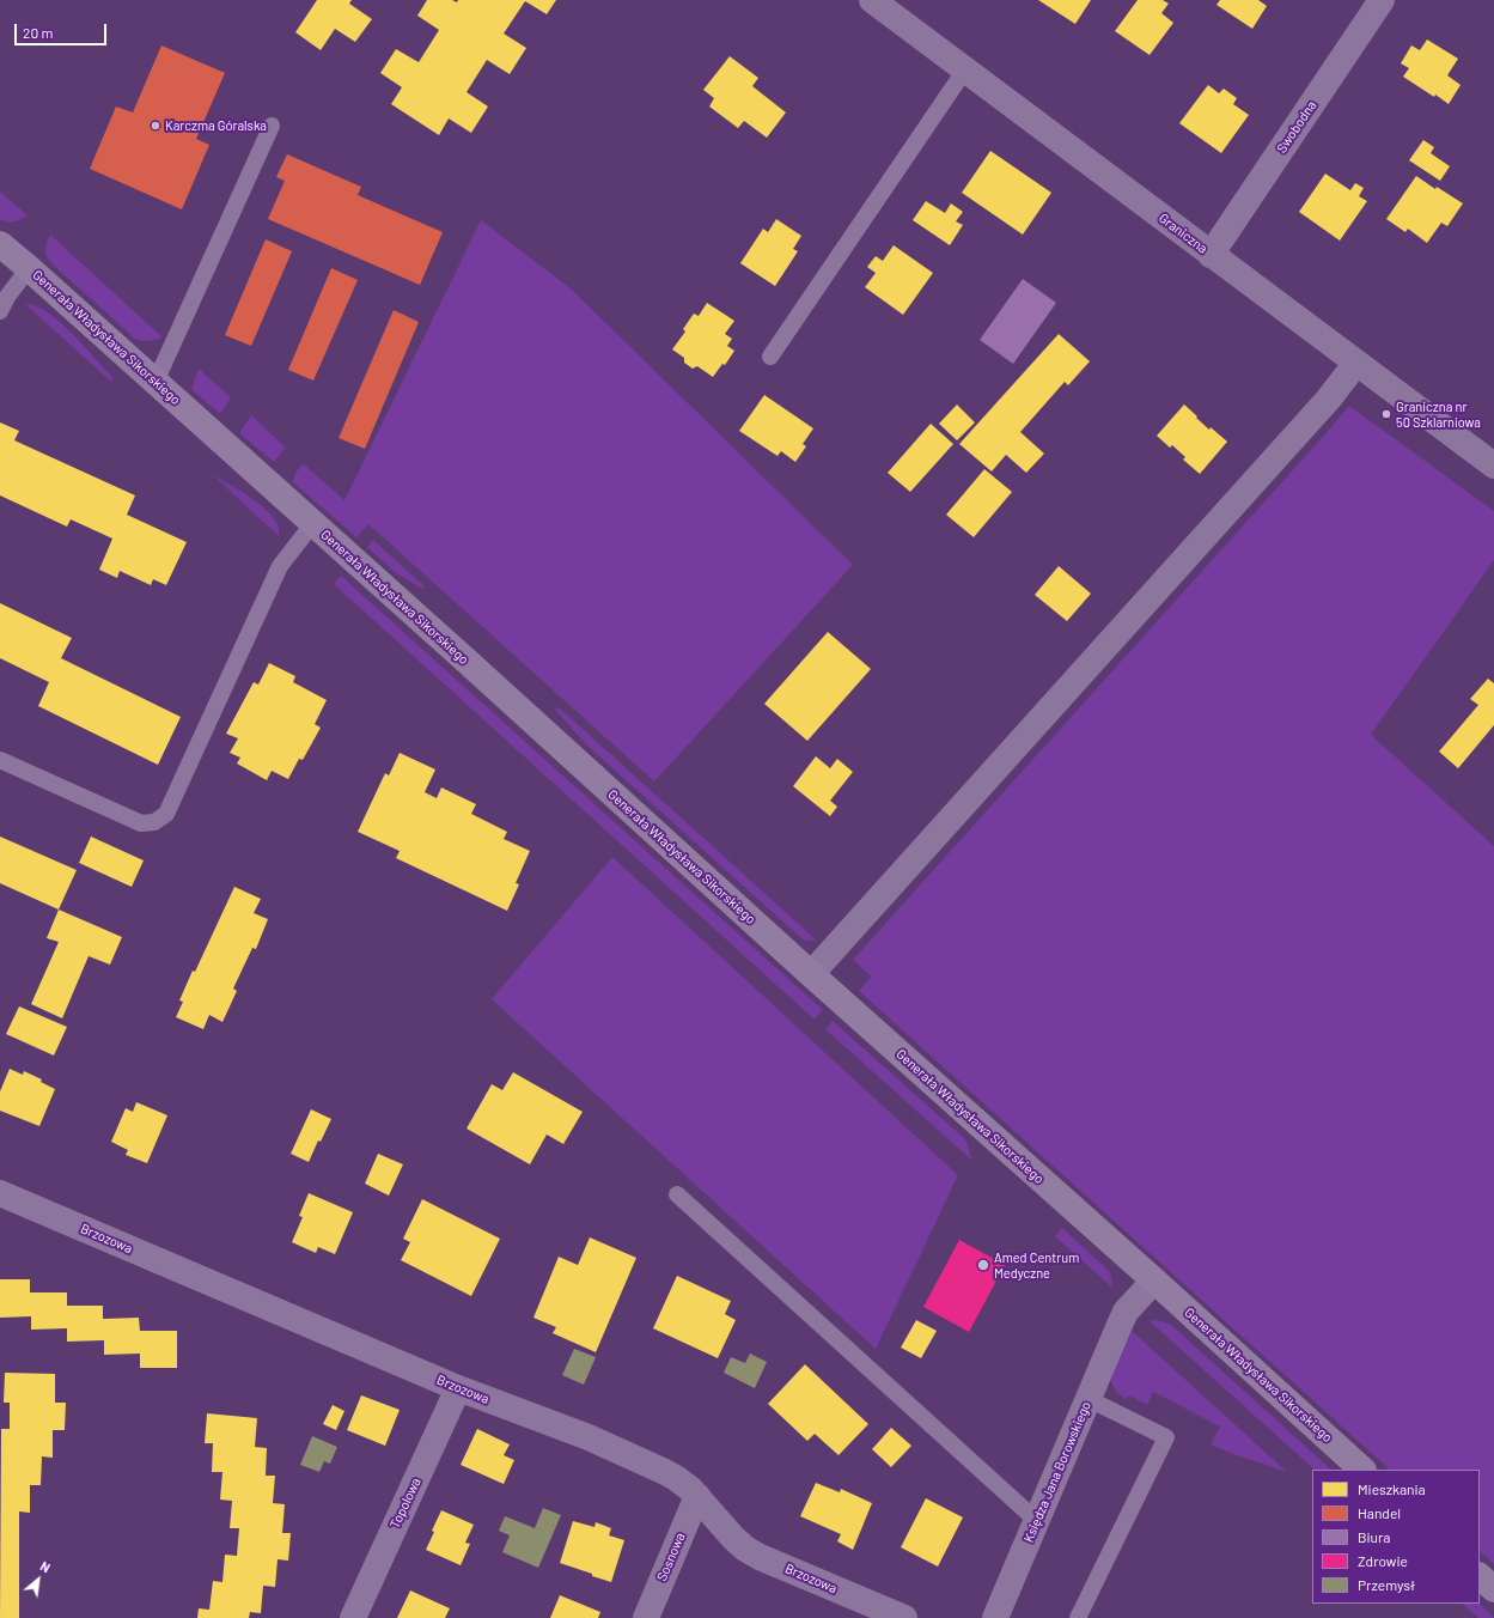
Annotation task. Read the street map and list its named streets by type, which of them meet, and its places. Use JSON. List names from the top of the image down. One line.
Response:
{"streets":{"street":["Swobodna","Graniczna","Generała Władysława Sikorskiego","Brzozowa","Księdza Jana Borowskiego","Topolowa","Sosnowa"]},"crossings":[["Swobodna","Graniczna"],["Generała Władysława Sikorskiego","Księdza Jana Borowskiego"],["Brzozowa","Topolowa"],["Brzozowa","Sosnowa"]],"places":["Karczma Góralska","Graniczna nr 50 Szklarniowa","Amed Centrum Medyczne"],"legend":["Mieszkania","Handel","Biura","Zdrowie","Przemysł"],"scale_bar":"20 m","north":"top right"}
